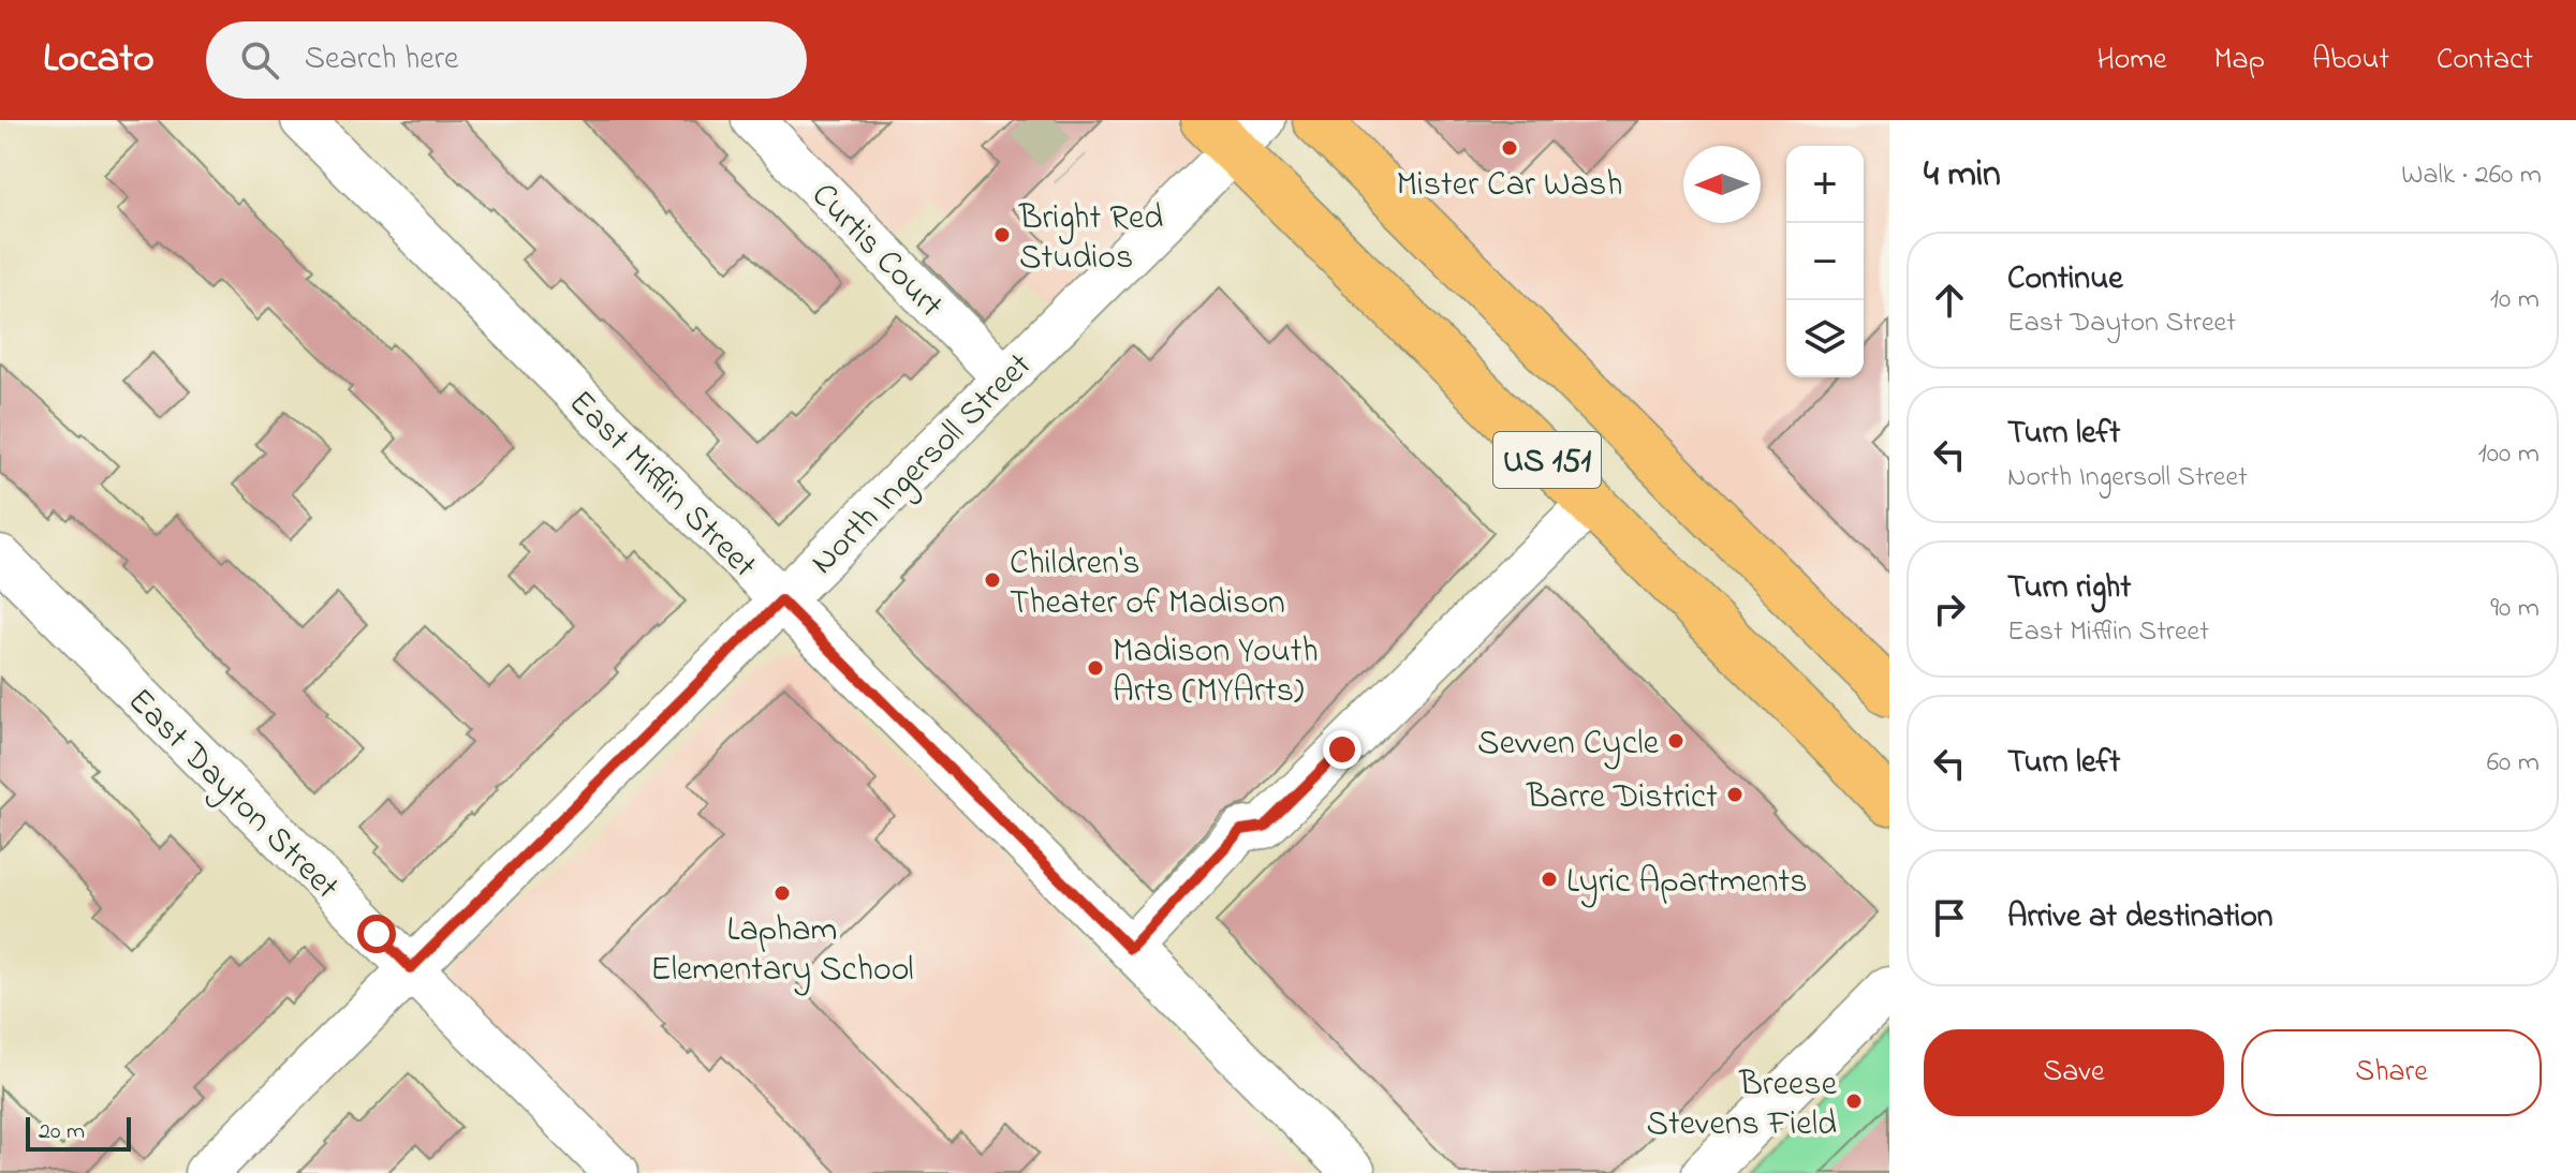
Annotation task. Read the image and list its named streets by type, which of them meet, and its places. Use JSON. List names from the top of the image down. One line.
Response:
{"streets":{"main road":["US 151"],"street":["Curtis Court","North Ingersoll Street","East Mifflin Street","East Dayton Street"]},"crossings":[["Curtis Court","North Ingersoll Street"],["US 151","North Ingersoll Street"],["North Ingersoll Street","East Mifflin Street"],["North Ingersoll Street","East Dayton Street"]],"places":["Mister Car Wash","Bright Red Studios","Children's Theater of Madison","Madison Youth Arts (MYArts)","Sevven Cycle","Barre District","Lyric Apartments","Lapham Elementary School","Breese Stevens Field"],"scale_bar":"20 m","north":"left","page":{"header":"Locato","search":"Search here","nav":["Home","Map","About","Contact"],"heading":["4 min","Walk · 260 m"],"map_buttons":["+","−"],"list":[["Continue","East Dayton Street","10 m"],["Turn left","North Ingersoll Street","100 m"],["Turn right","East Mifflin Street","90 m"],["Turn left","60 m"],"Arrive at destination"],"buttons":["Save","Share"],"scale":"20 m"}}
